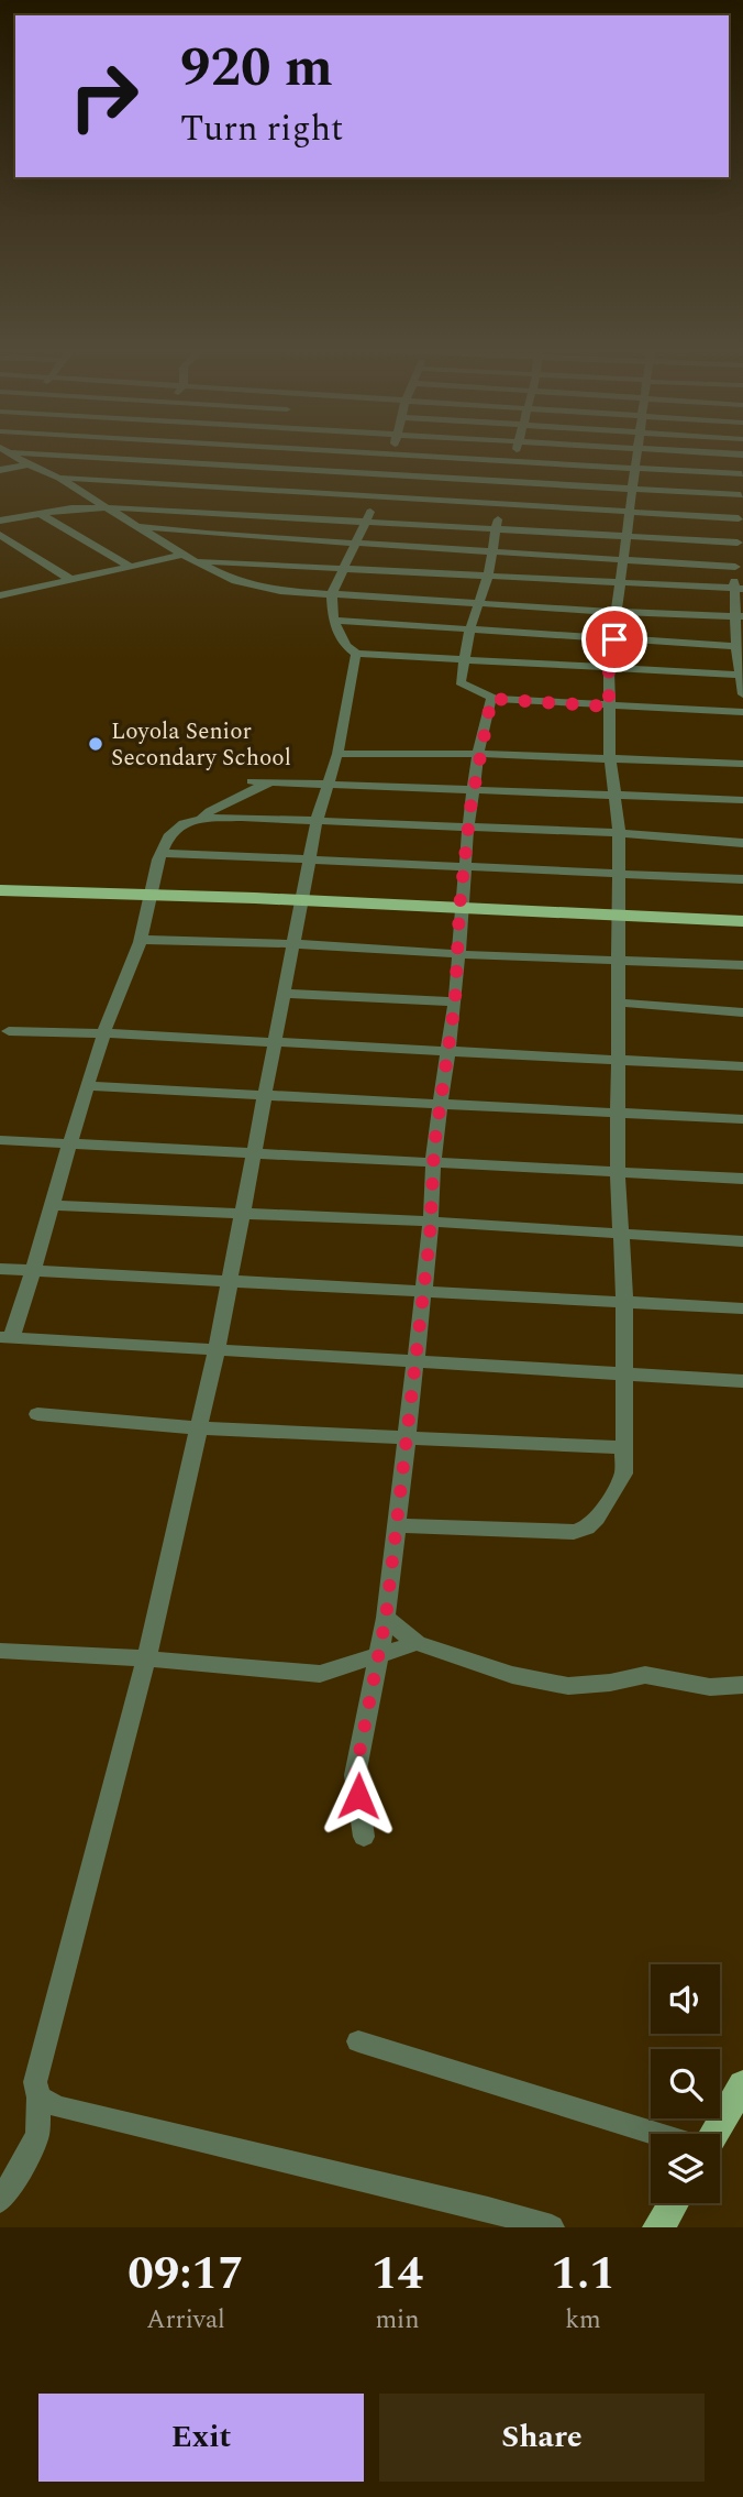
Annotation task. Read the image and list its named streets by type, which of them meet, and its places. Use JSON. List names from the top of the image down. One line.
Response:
{"places":["Loyola Senior Secondary School"],"page":{"turn":["920 m","Turn right"],"eta":["09:17","Arrival","14","min","1.1","km"],"buttons":["Exit","Share"]}}
